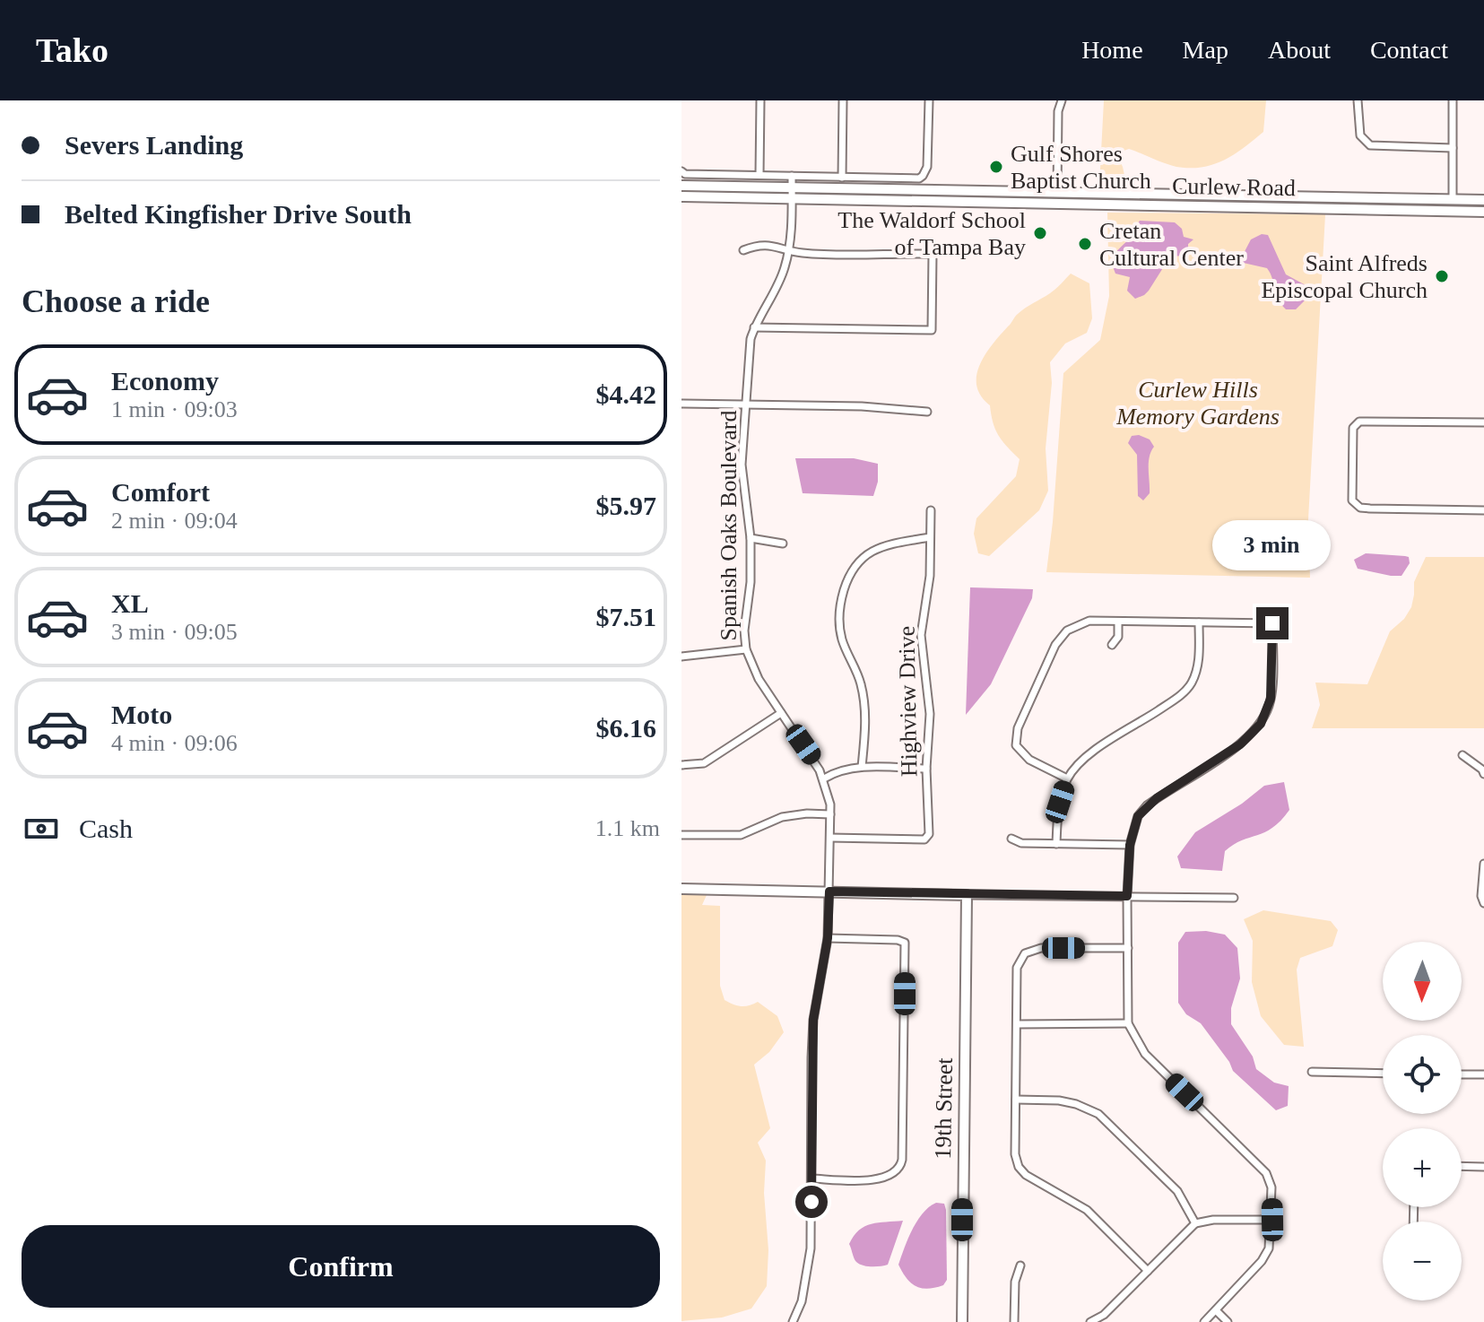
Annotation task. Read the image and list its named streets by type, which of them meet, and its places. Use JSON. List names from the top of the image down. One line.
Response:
{"streets":{"main road":["Curlew Road","19th Street"],"street":["Spanish Oaks Boulevard","Highview Drive"]},"crossings":[["Curlew Road","Spanish Oaks Boulevard"],["Spanish Oaks Boulevard","Highview Drive"]],"parks":["Curlew Hills Memory Gardens"],"places":["Gulf Shores Baptist Church","The Waldorf School of Tampa Bay","Cretan Cultural Center","Saint Alfreds Episcopal Church"],"north":"bottom","page":{"header":"Tako","nav":["Home","Map","About","Contact"],"banner":["Severs Landing","Belted Kingfisher Drive South"],"heading":"Choose a ride","list":[{"name":"Economy","note":"1 min · 09:03","value":"$4.42"},{"name":"Comfort","note":"2 min · 09:04","value":"$5.97"},{"name":"XL","note":"3 min · 09:05","value":"$7.51"},{"name":"Moto","note":"4 min · 09:06","value":"$6.16"}],"bubble":"3 min","pay":["Cash","1.1 km"],"map_buttons":["+","−"],"buttons":"Confirm"}}
